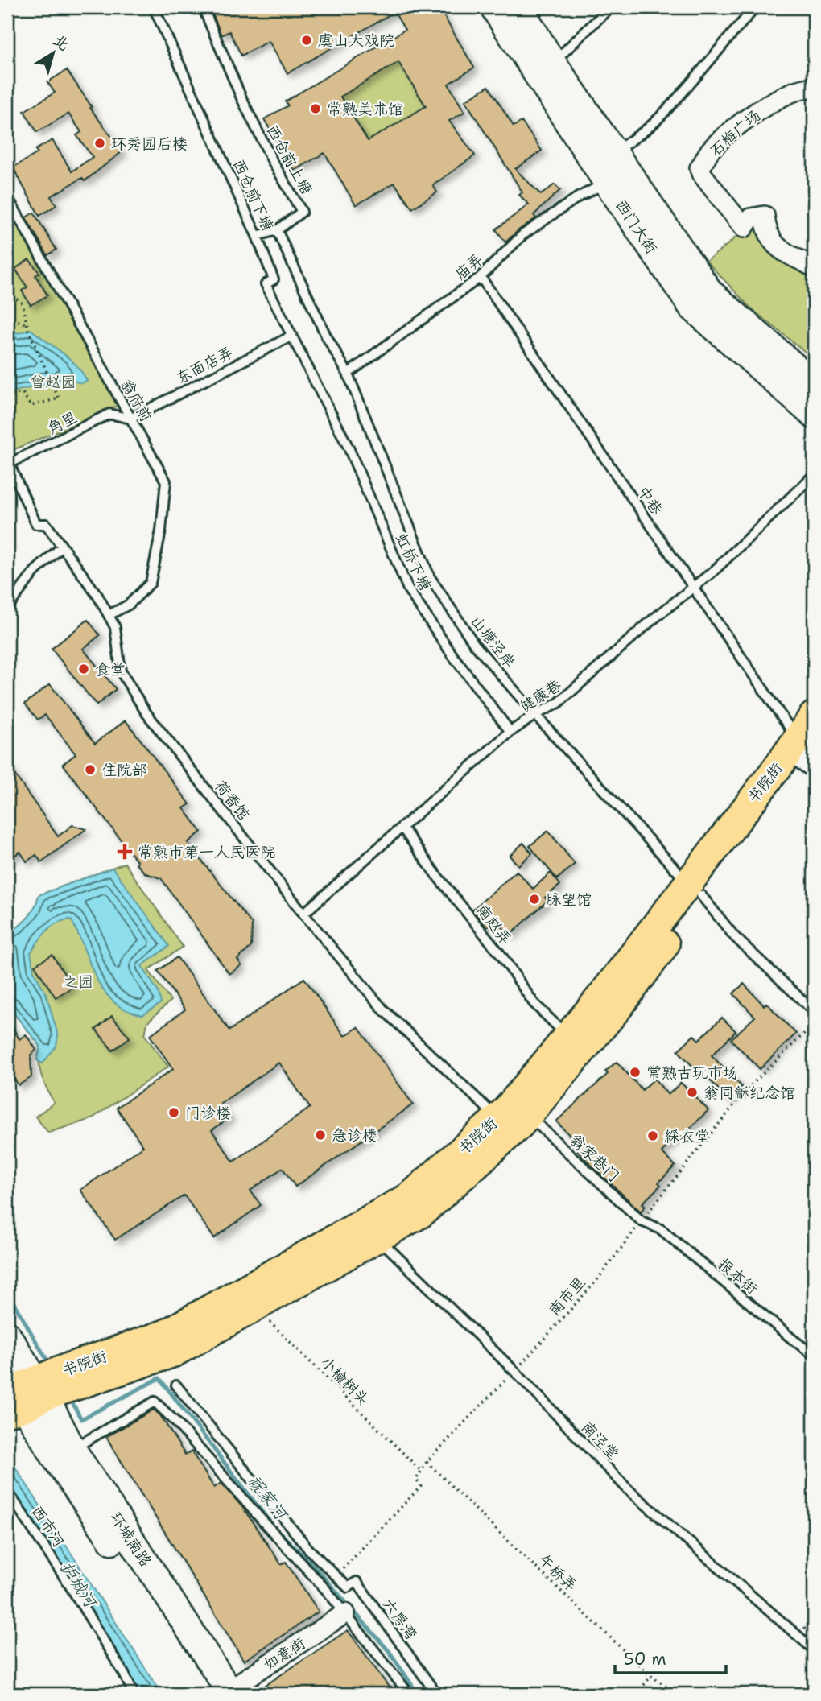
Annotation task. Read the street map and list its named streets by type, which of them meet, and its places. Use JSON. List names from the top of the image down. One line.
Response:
{"streets":{"main road":["西门大街","书院街","环城南路"],"street":["石梅广场","如意街"],"lane":["西仓前上塘","西仓前下塘","庙弄","东面店弄","翁府前","角里","中巷","虹桥下塘","山塘泾岸","健康巷","荷香馆","南赵弄","翁家巷门","报本街","南泾堂","西市河","六房湾"],"path":["南市里","小榆树头","午桥弄"]},"crossings":[["西仓前下塘","东面店弄"],["西仓前下塘","虹桥下塘"],["西门大街","庙弄"],["庙弄","中巷"],["庙弄","山塘泾岸"],["东面店弄","翁府前"],["东面店弄","角里"],["翁府前","角里"],["翁府前","荷香馆"],["角里","荷香馆"],["中巷","健康巷"],["中巷","书院街"],["虹桥下塘","健康巷"],["山塘泾岸","健康巷"],["山塘泾岸","书院街"],["健康巷","荷香馆"],["健康巷","南赵弄"],["书院街","荷香馆"],["书院街","南赵弄"],["书院街","翁家巷门"],["书院街","小榆树头"],["书院街","南泾堂"],["书院街","环城南路"],["翁家巷门","报本街"],["翁家巷门","南市里"],["报本街","南市里"],["南市里","小榆树头"],["南市里","南泾堂"],["南市里","午桥弄"],["南市里","六房湾"],["环城南路","如意街"]],"water":["祝家河","护城河"],"parks":["曾赵园","之园"],"places":{"other":["虞山大戏院","常熟美术馆","环秀园后楼","食堂","住院部","脉望馆","常熟古玩市场","翁同龢纪念馆","门诊楼","急诊楼","綵衣堂"],"health":["常熟市第一人民医院"]},"scale_bar":"50 m","north":"top right"}
